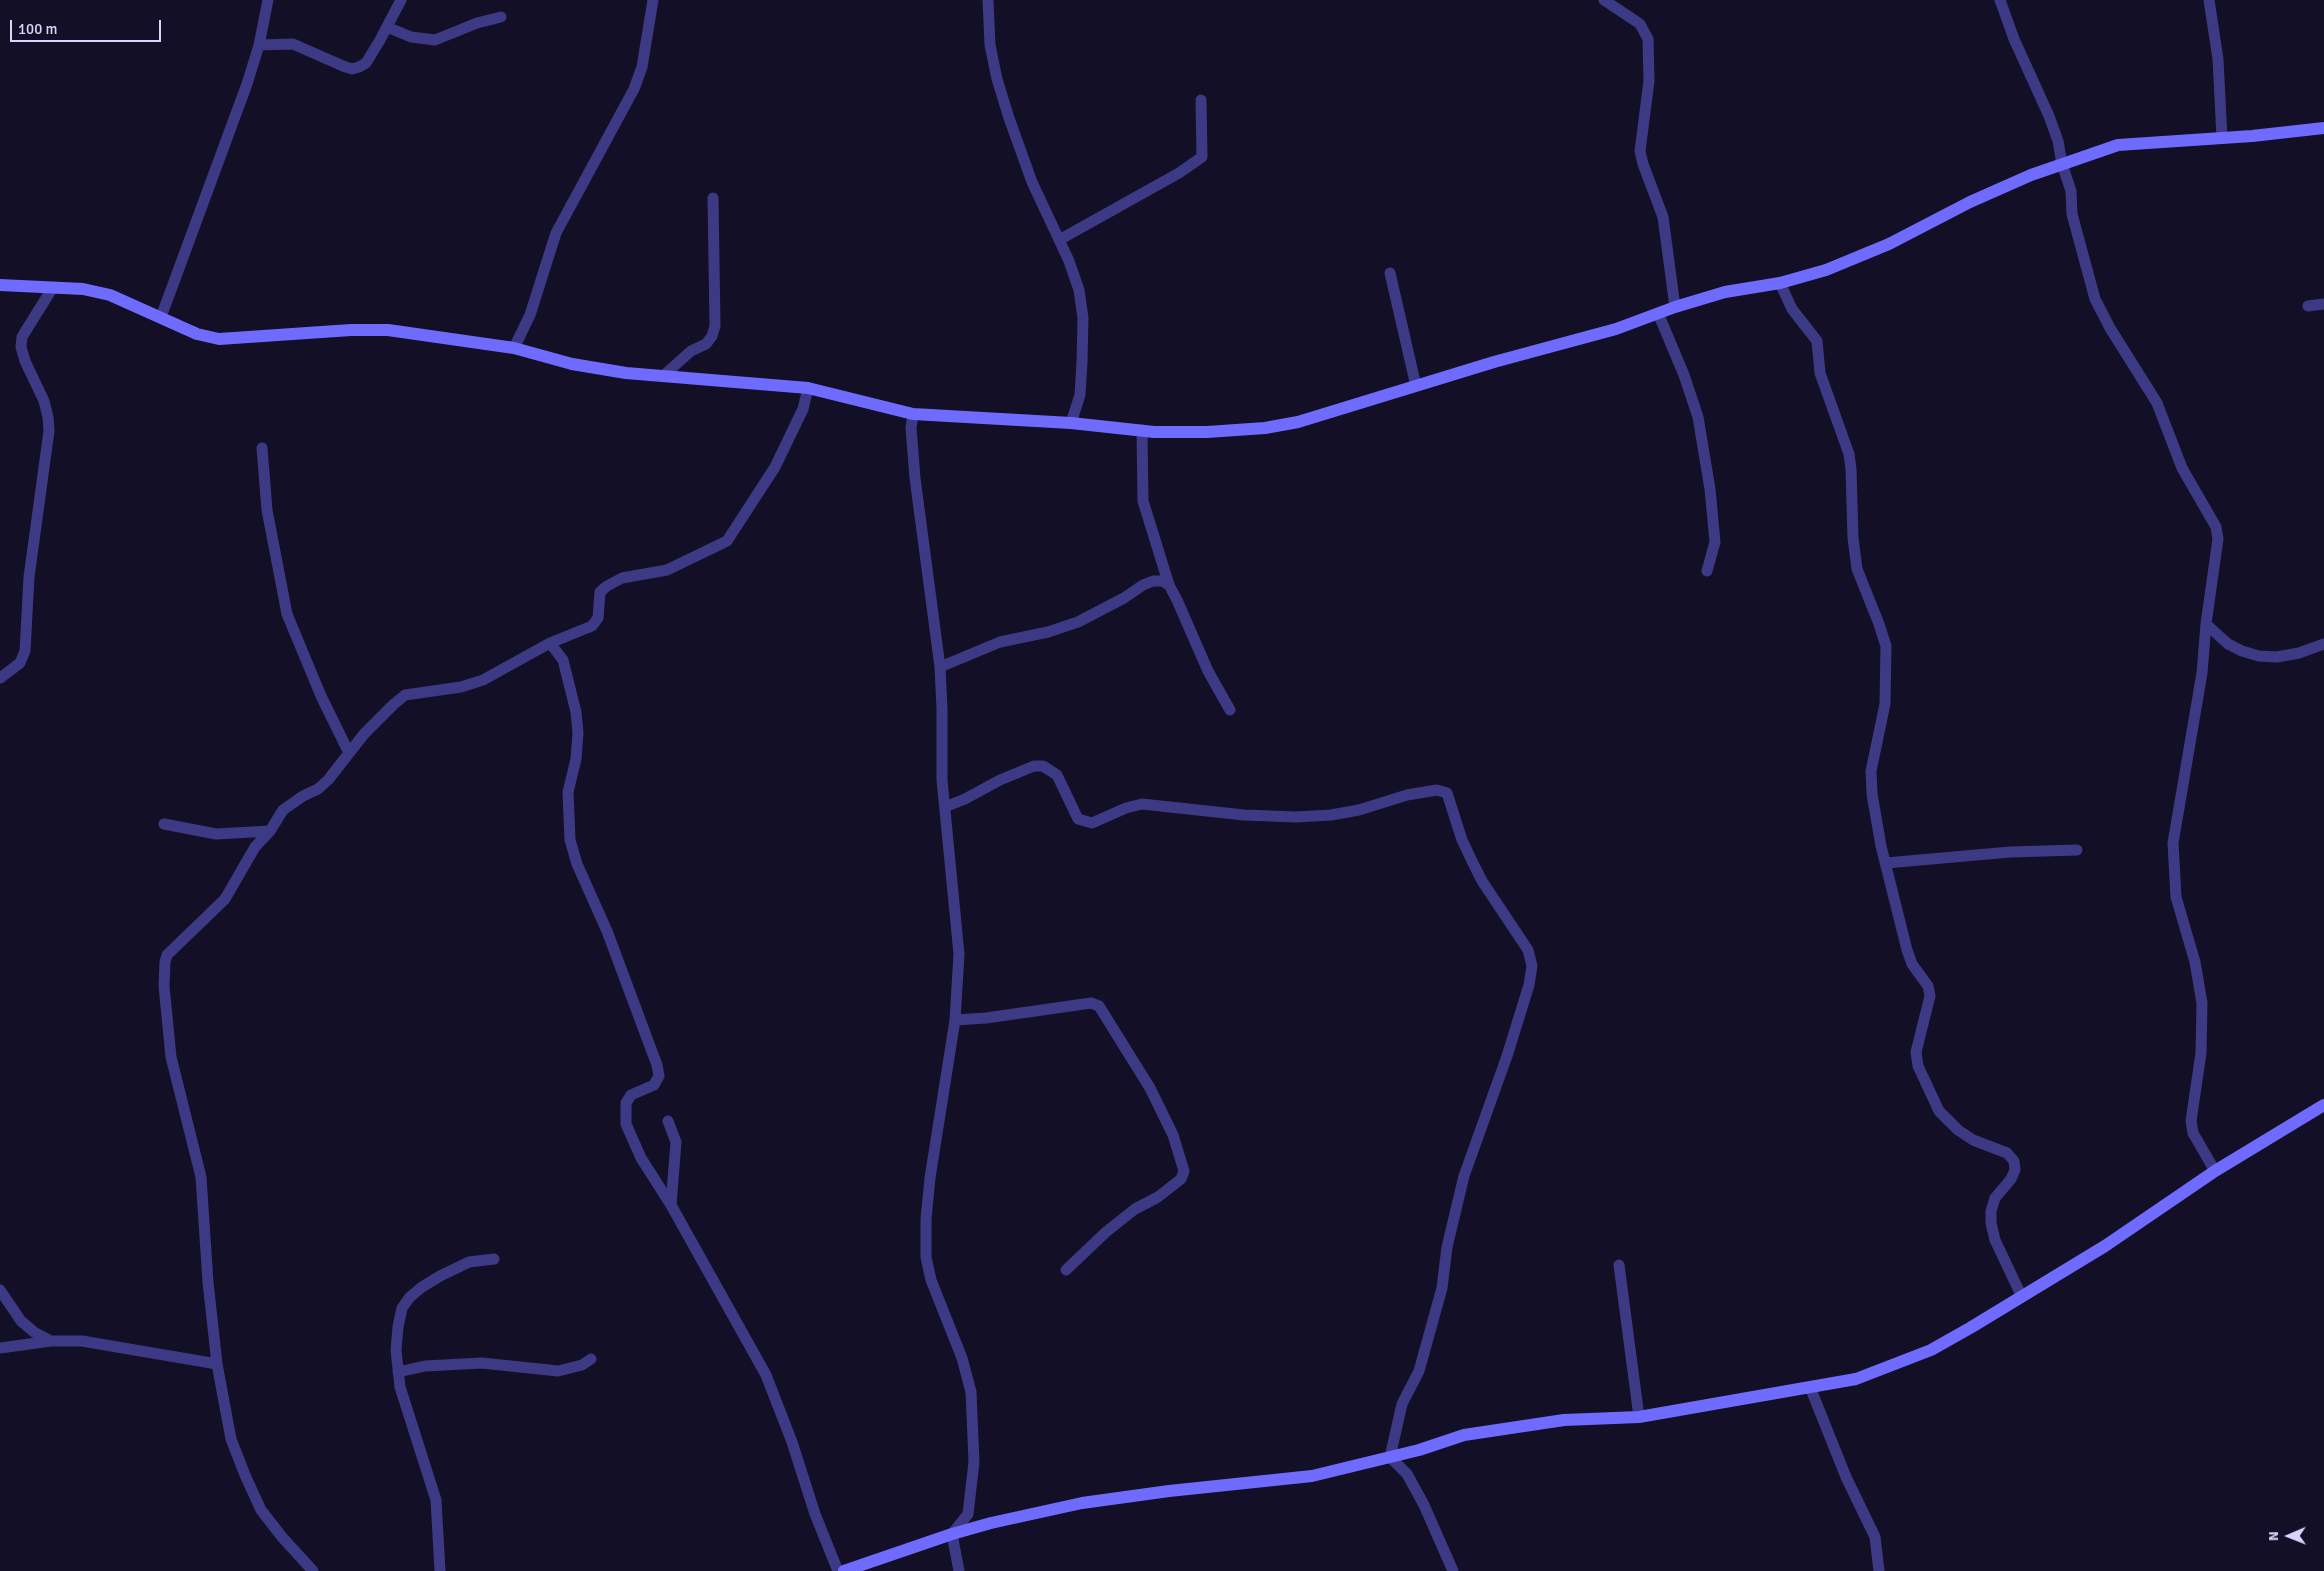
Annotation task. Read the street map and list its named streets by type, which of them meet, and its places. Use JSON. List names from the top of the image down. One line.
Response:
{"scale_bar":"100 m","north":"left"}
